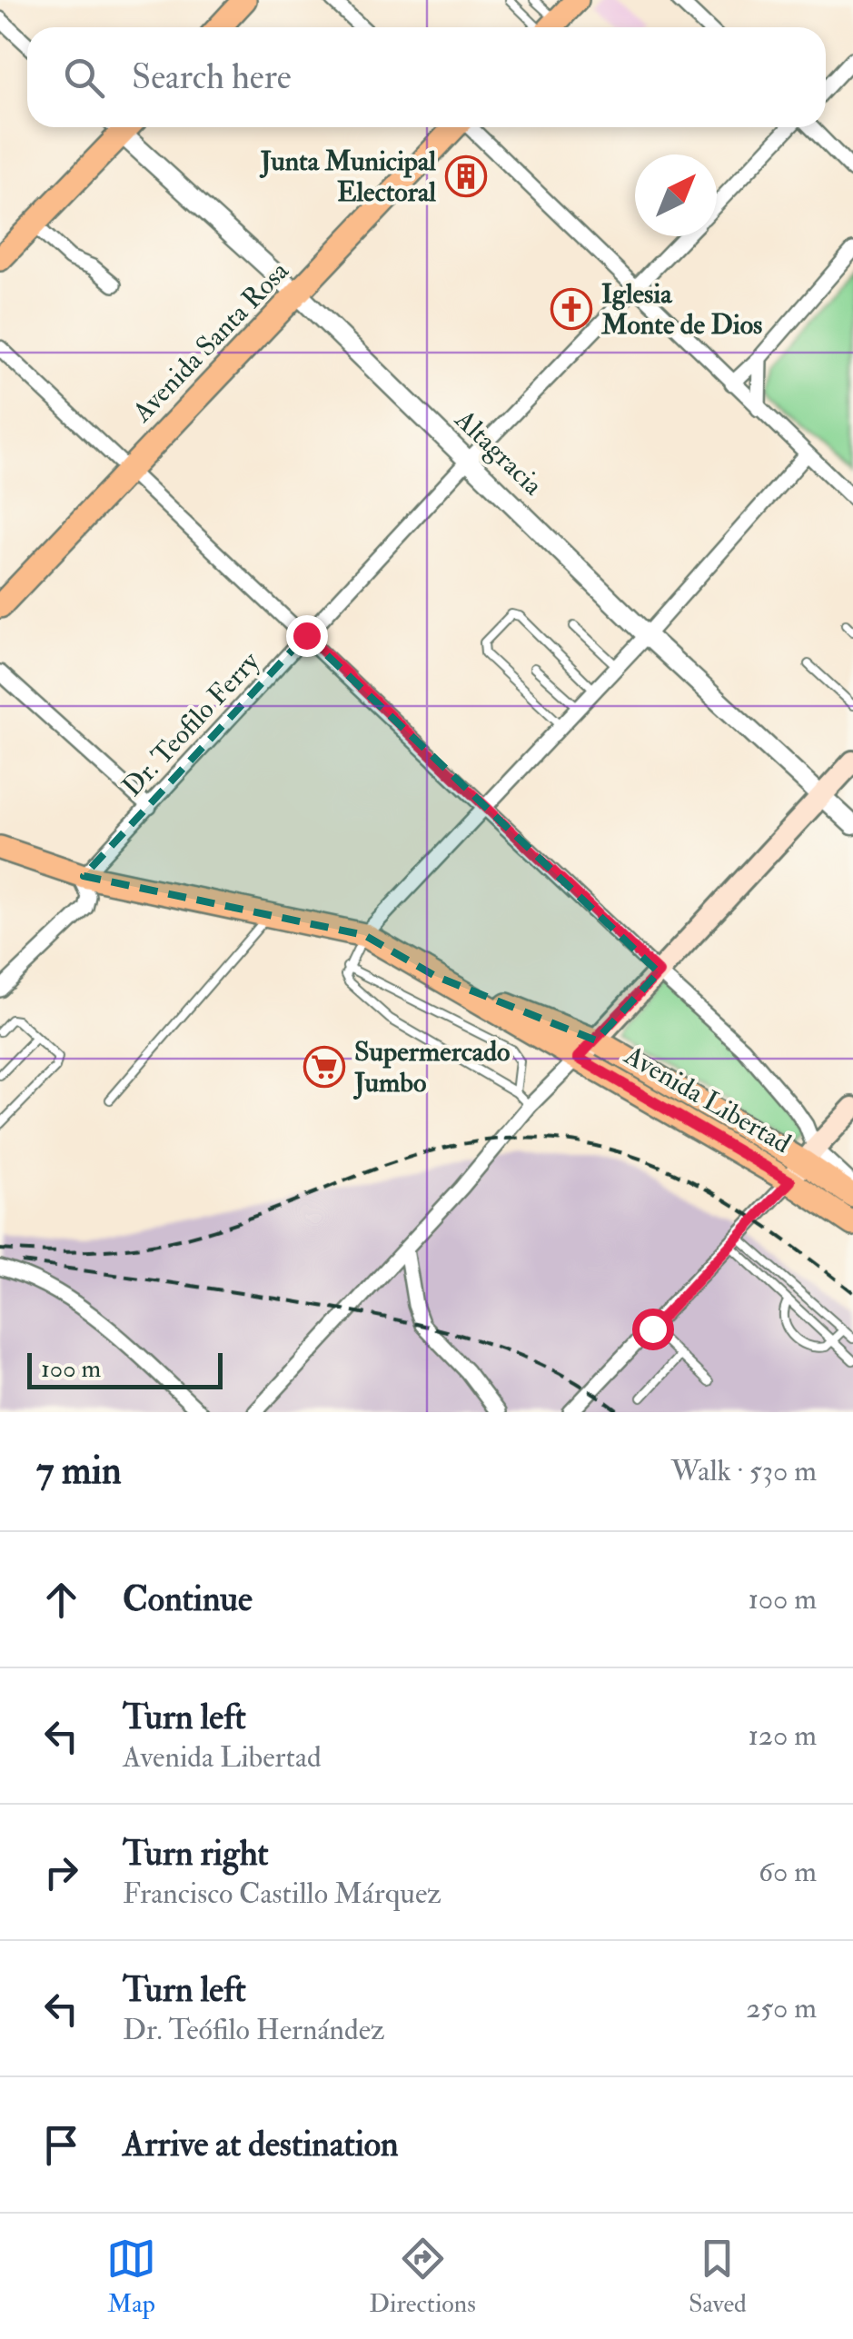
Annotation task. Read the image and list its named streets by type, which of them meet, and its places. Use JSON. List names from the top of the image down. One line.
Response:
{"streets":{"main road":["Avenida Santa Rosa","Avenida Libertad"],"street":["Altagracia","Dr. Teofilo Ferry"]},"crossings":[["Avenida Santa Rosa","Altagracia"],["Altagracia","Dr. Teofilo Ferry"],["Dr. Teofilo Ferry","Avenida Libertad"]],"places":{"building":["Junta Municipal Electoral"],"church":["Iglesia Monte de Dios"],"supermarket":["Supermercado Jumbo"]},"scale_bar":"100 m","north":"top right","page":{"search":"Search here","scale":"100 m","heading":["7 min","Walk · 530 m"],"list":[["Continue","100 m"],["Turn left","Avenida Libertad","120 m"],["Turn right","Francisco Castillo Márquez","60 m"],["Turn left","Dr. Teófilo Hernández","250 m"],"Arrive at destination"],"nav":["Map","Directions","Saved"]}}
